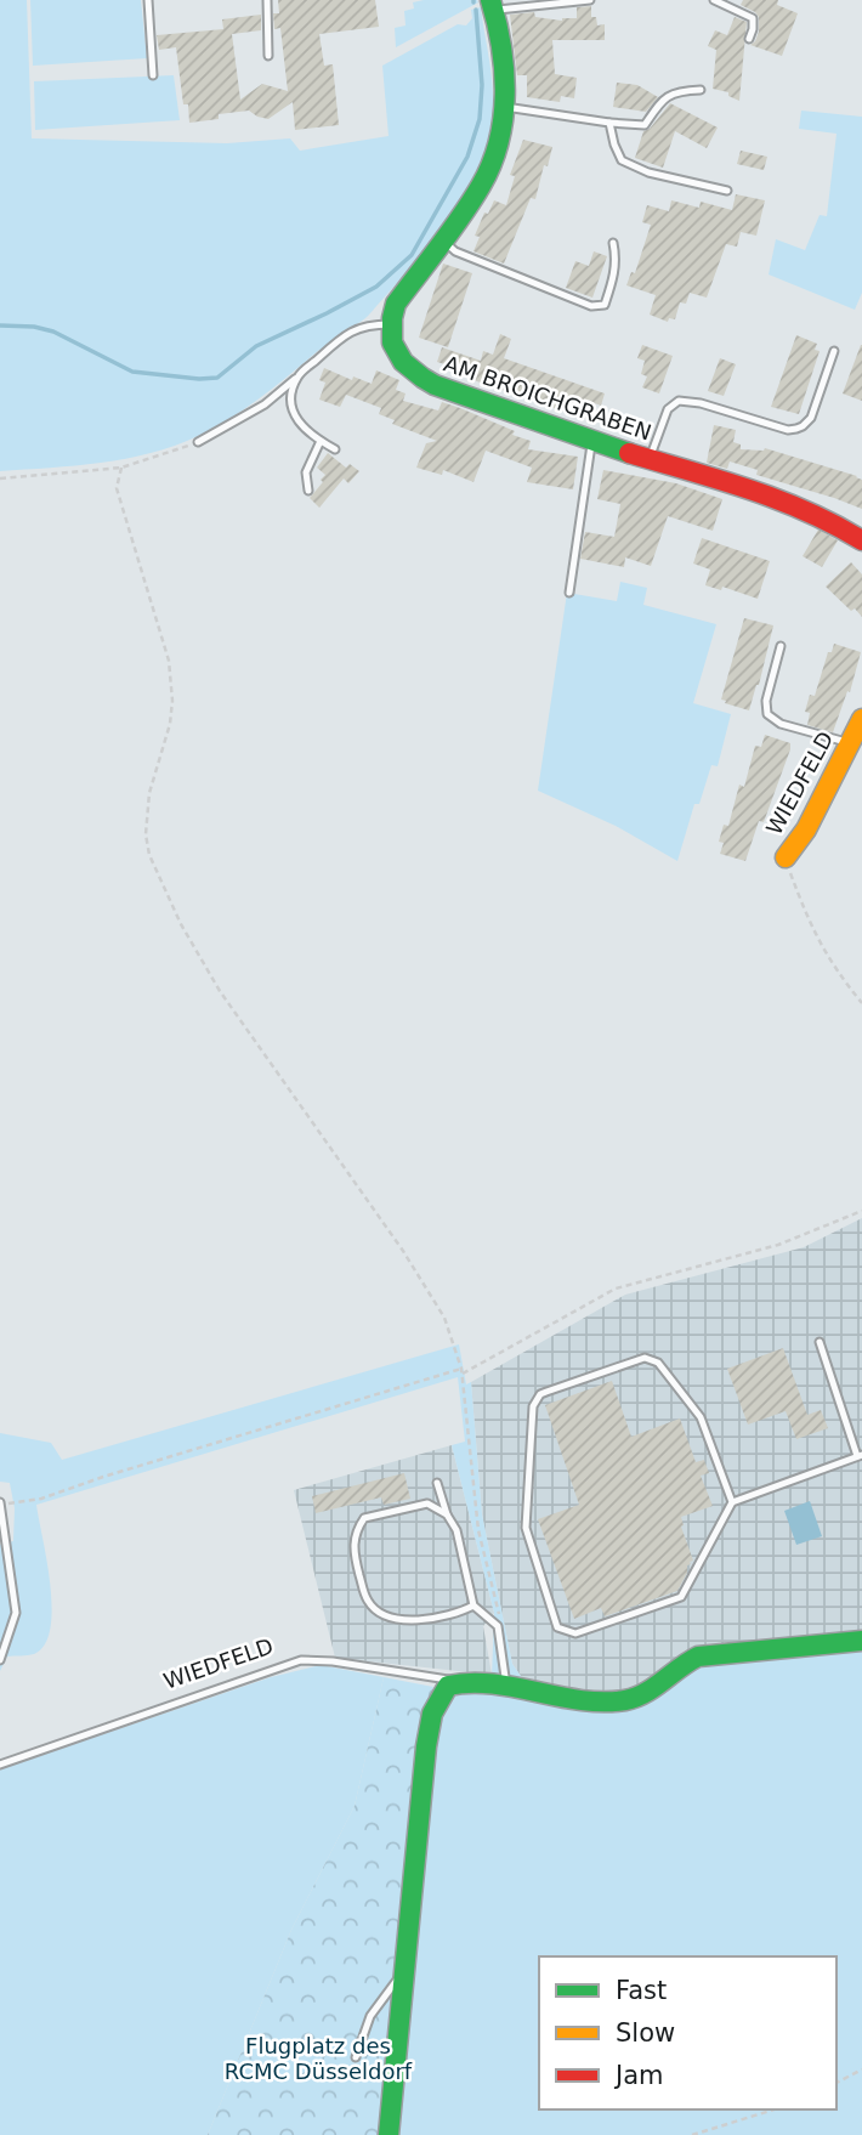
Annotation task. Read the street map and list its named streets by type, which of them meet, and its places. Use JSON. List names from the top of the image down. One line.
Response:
{"streets":{"street":["AM BROICHGRABEN","WIEDFELD"]},"parks":["Flugplatz des RCMC Düsseldorf"],"legend":["Fast","Slow","Jam"]}
